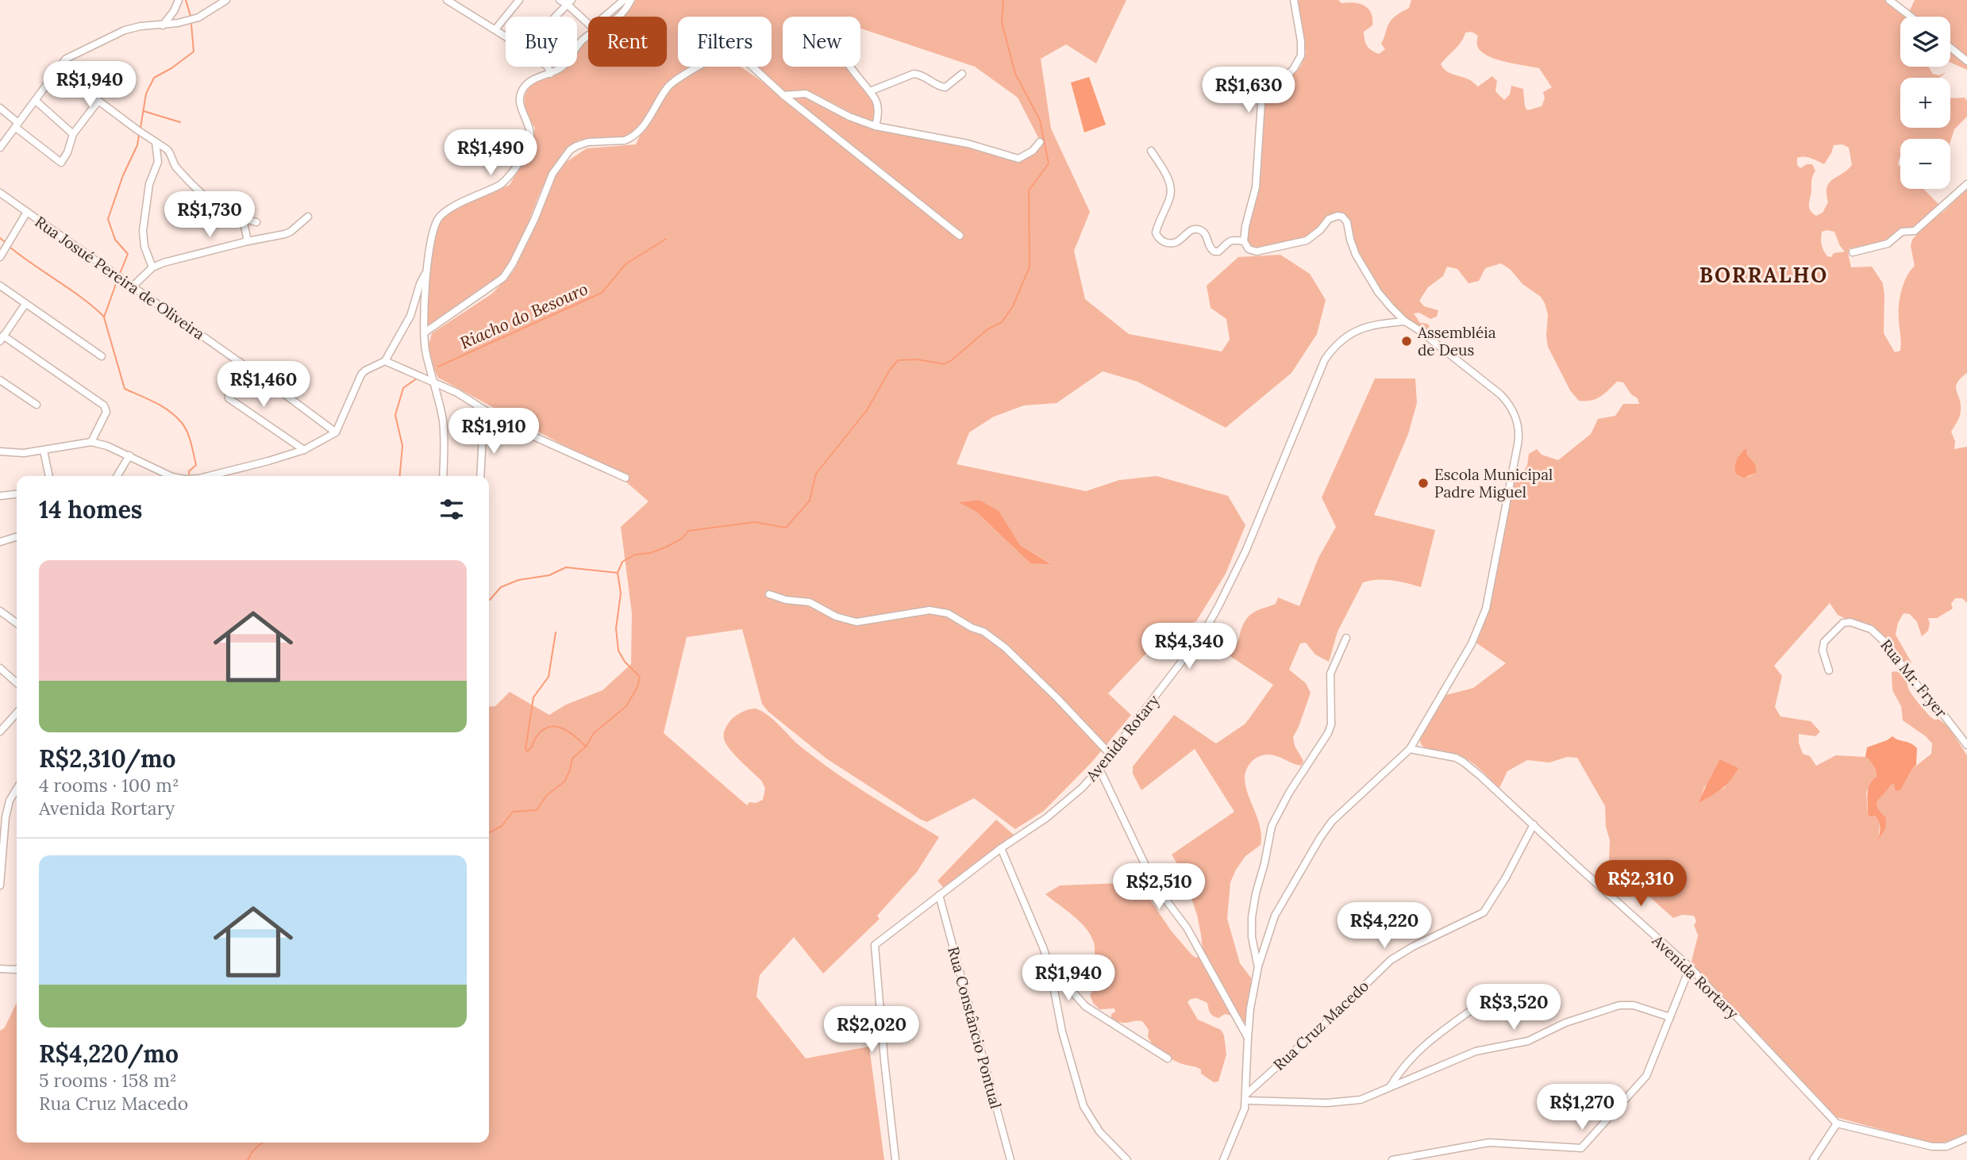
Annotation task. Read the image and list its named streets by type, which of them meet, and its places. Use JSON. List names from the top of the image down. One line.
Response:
{"streets":{"street":["Rua Josué Pereira de Oliveira","Rua Mr. Fryer","Avenida Rotary","Avenida Rortary","Rua Cruz Macedo","Rua Constâncio Pontual"]},"crossings":[["Avenida Rotary","Rua Constâncio Pontual"],["Avenida Rortary","Rua Cruz Macedo"]],"districts":["BORRALHO"],"water":["Riacho do Besouro"],"places":["Assembléia de Deus","Escola Municipal Padre Miguel"],"page":{"map_buttons":["+","−"],"chip":["Buy","Rent","Filters","New"],"price":["R$1,940","R$1,630","R$1,490","R$1,730","R$1,460","R$1,910","R$4,340","R$2,310","R$2,510","R$4,220","R$1,940","R$3,520","R$2,020","R$1,270"],"heading":"14 homes","list":[{"name":"R$2,310/mo","note":"4 rooms · 100 m² · Avenida Rortary"},{"name":"R$4,220/mo","note":"5 rooms · 158 m² · Rua Cruz Macedo"}]}}
